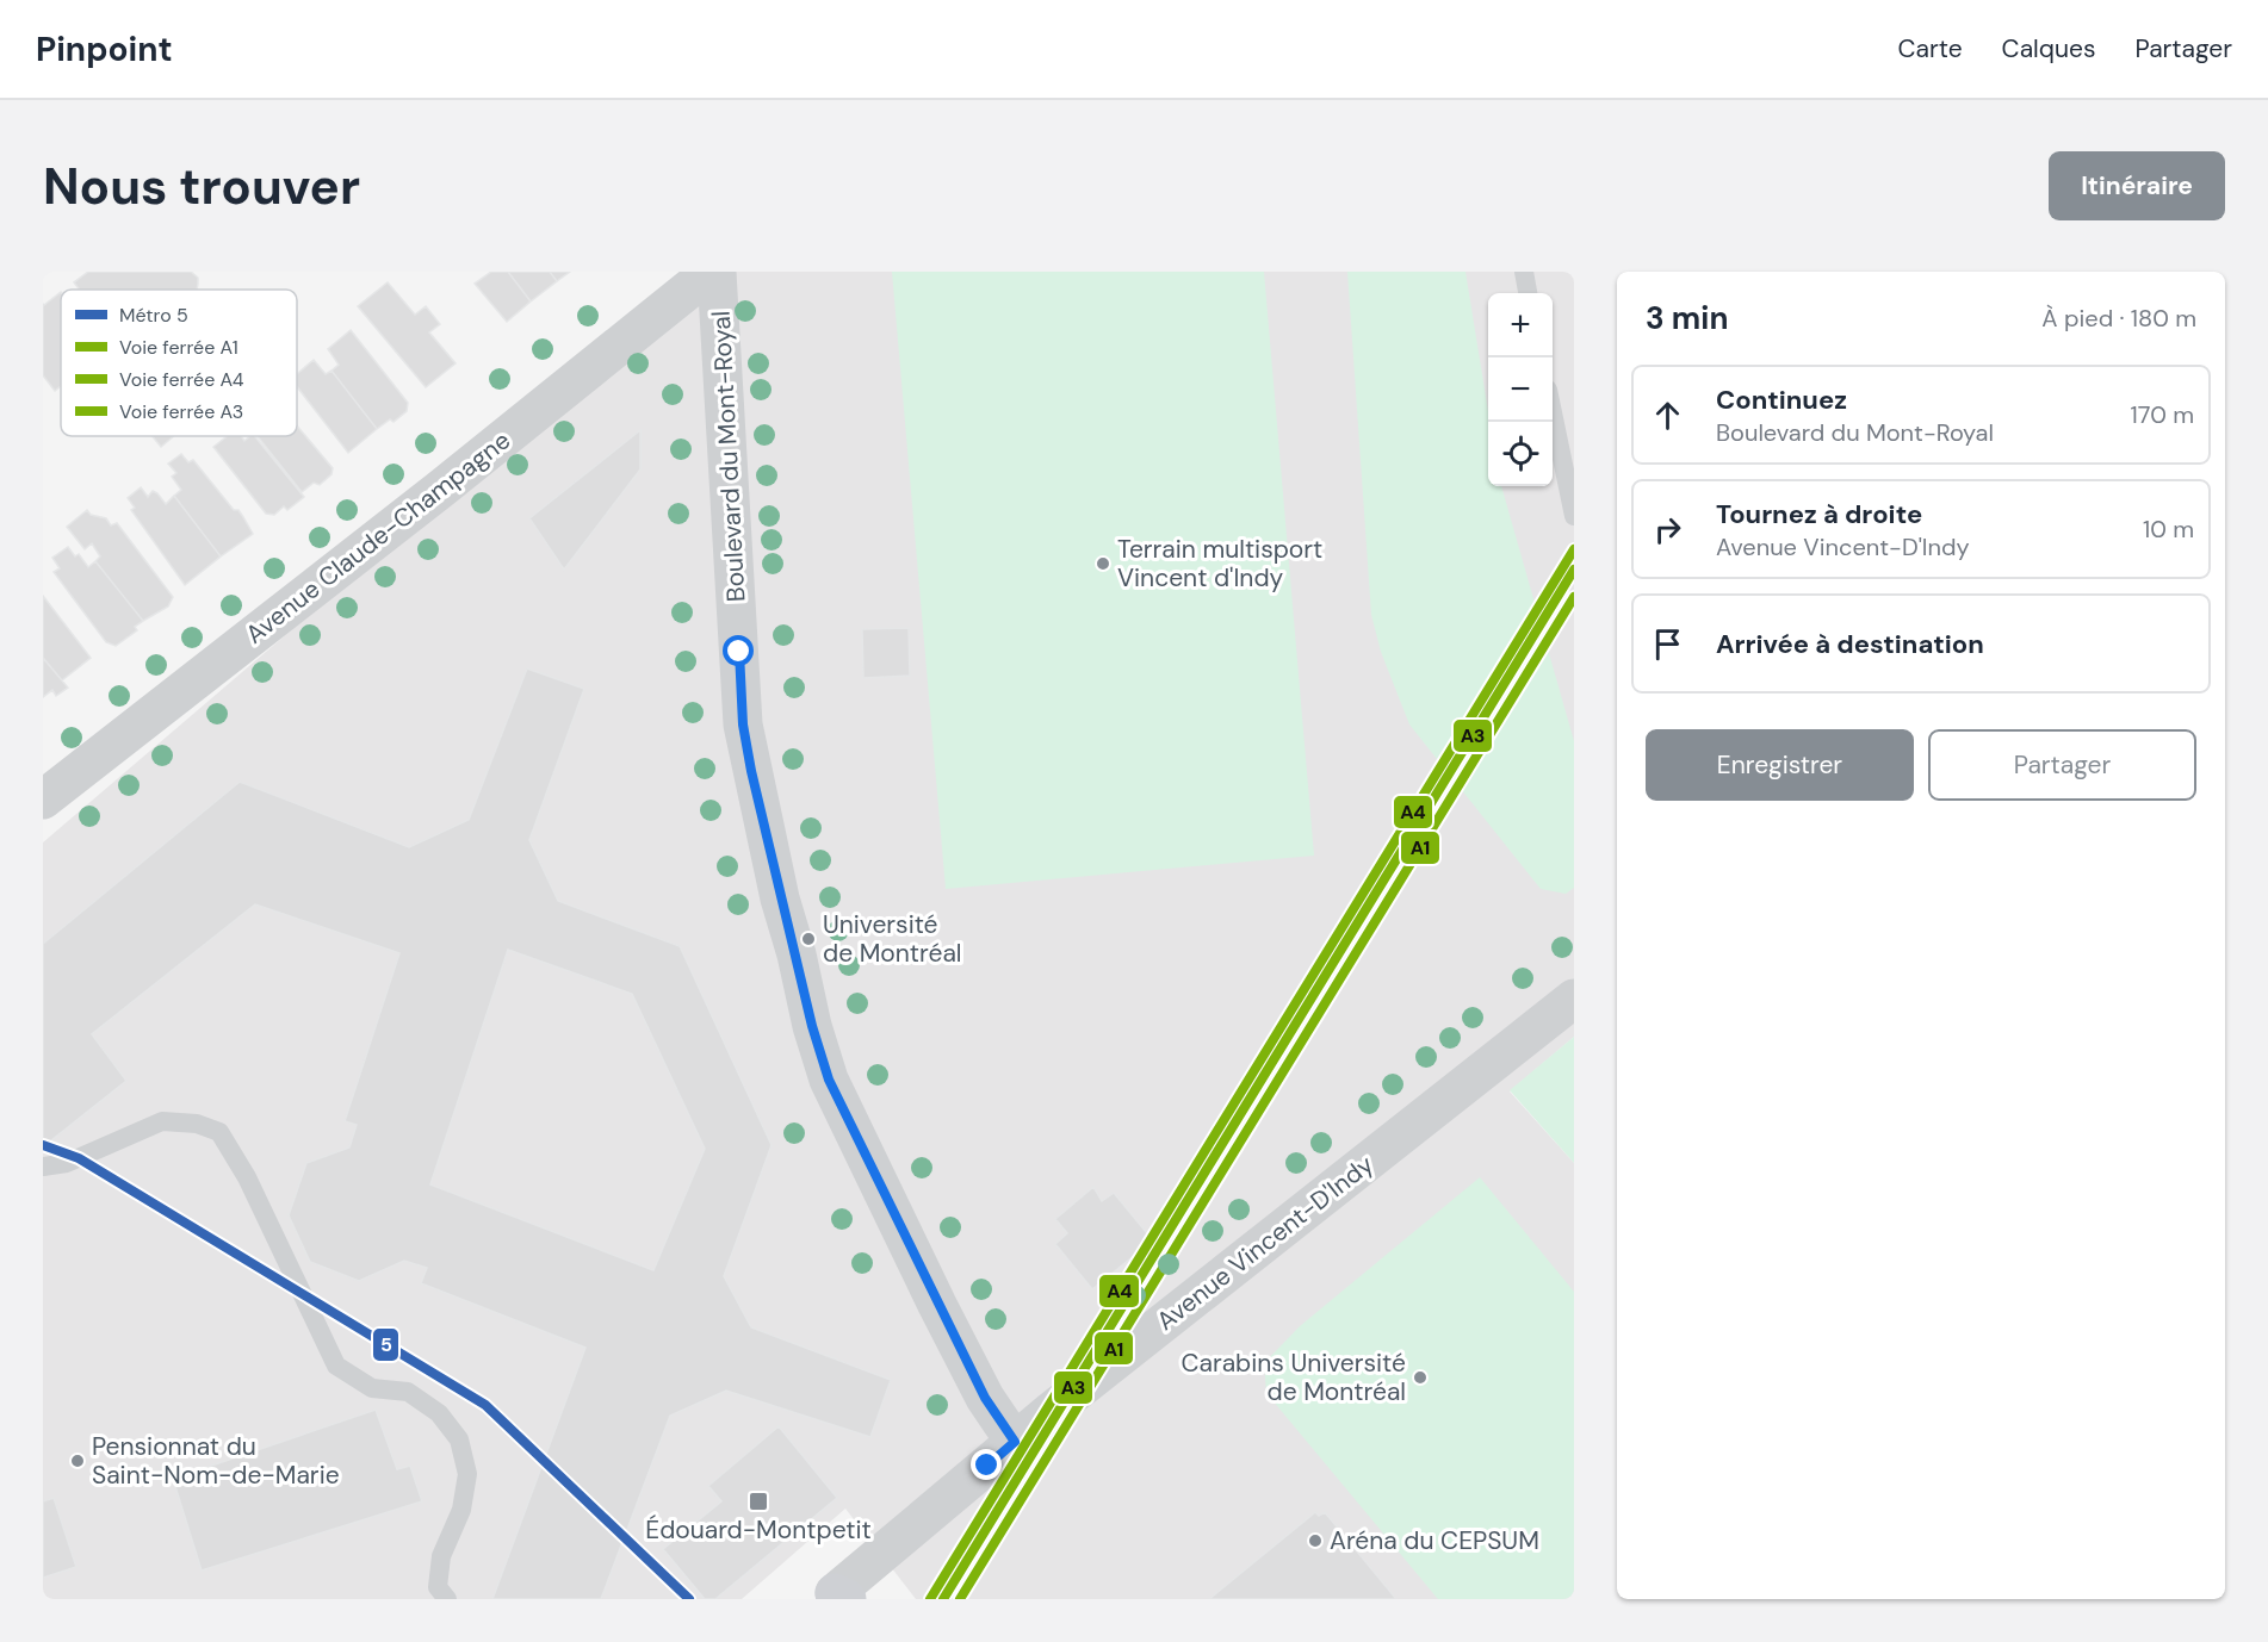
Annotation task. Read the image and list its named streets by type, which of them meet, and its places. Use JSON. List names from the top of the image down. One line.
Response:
{"streets":{"street":["Boulevard du Mont-Royal","Avenue Claude-Champagne","Avenue Vincent-D'Indy"]},"crossings":[["Boulevard du Mont-Royal","Avenue Vincent-D'Indy"]],"places":{"other":["Terrain multisport Vincent d'Indy","Université de Montréal","Carabins Université de Montréal","Pensionnat du Saint-Nom-de-Marie","Aréna du CEPSUM"],"transit":["Édouard-Montpetit"]},"lines":["rail line A4","rail line A3","rail line A1","metro line 5"],"legend":["Métro 5","Voie ferrée A1","Voie ferrée A4","Voie ferrée A3"],"page":{"header":"Pinpoint","nav":["Carte","Calques","Partager"],"buttons":["Itinéraire",["Enregistrer","Partager"]],"title":"Nous trouver","heading":["3 min","À pied · 180 m"],"map_buttons":["+","−"],"list":[["Continuez","Boulevard du Mont-Royal","170 m"],["Tournez à droite","Avenue Vincent-D'Indy","10 m"],"Arrivée à destination"]}}
